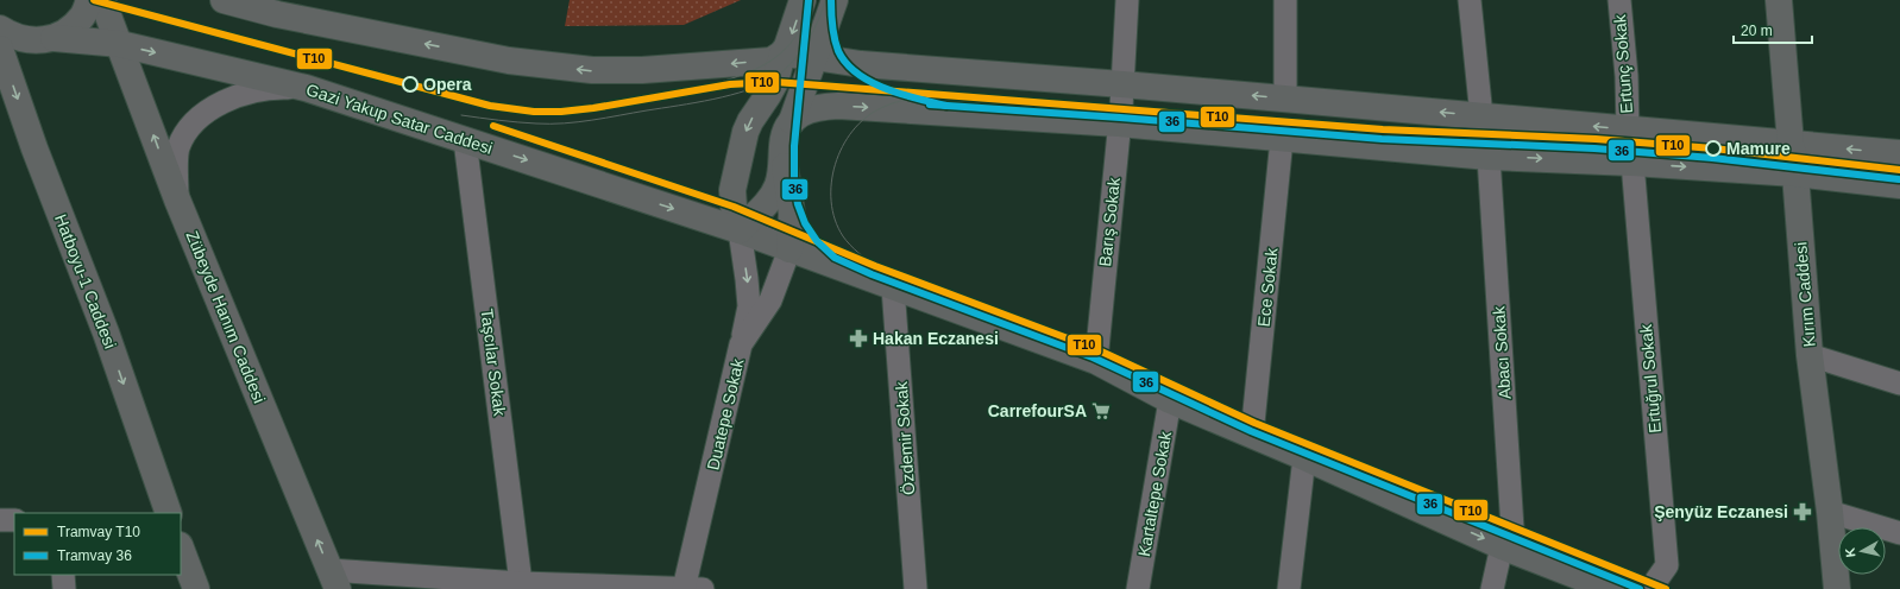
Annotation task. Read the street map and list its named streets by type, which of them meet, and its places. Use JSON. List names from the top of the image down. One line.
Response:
{"streets":{"main road":["Gazi Yakup Satar Caddesi","Hatboyu-1 Caddesi","Kırım Caddesi","Zübeyde Hanım Caddesi"],"street":["Ertunç Sokak","Barış Sokak","Ece Sokak","Abacı Sokak","Taşcılar Sokak","Ertuğrul Sokak","Duatepe Sokak","Özdemir Sokak","Kartaltepe Sokak"]},"crossings":[["Gazi Yakup Satar Caddesi","Zübeyde Hanım Caddesi"],["Gazi Yakup Satar Caddesi","Taşcılar Sokak"],["Gazi Yakup Satar Caddesi","Duatepe Sokak"]],"one_way":["Hatboyu-1 Caddesi","Zübeyde Hanım Caddesi"],"places":{"other":["Opera","Mamure"],"pharmacy":["Hakan Eczanesi","Şenyüz Eczanesi"],"supermarket":["CarrefourSA"]},"lines":["tram line T10","tram line 36"],"legend":["Tramvay T10","Tramvay 36"],"scale_bar":"20 m","north":"left"}
